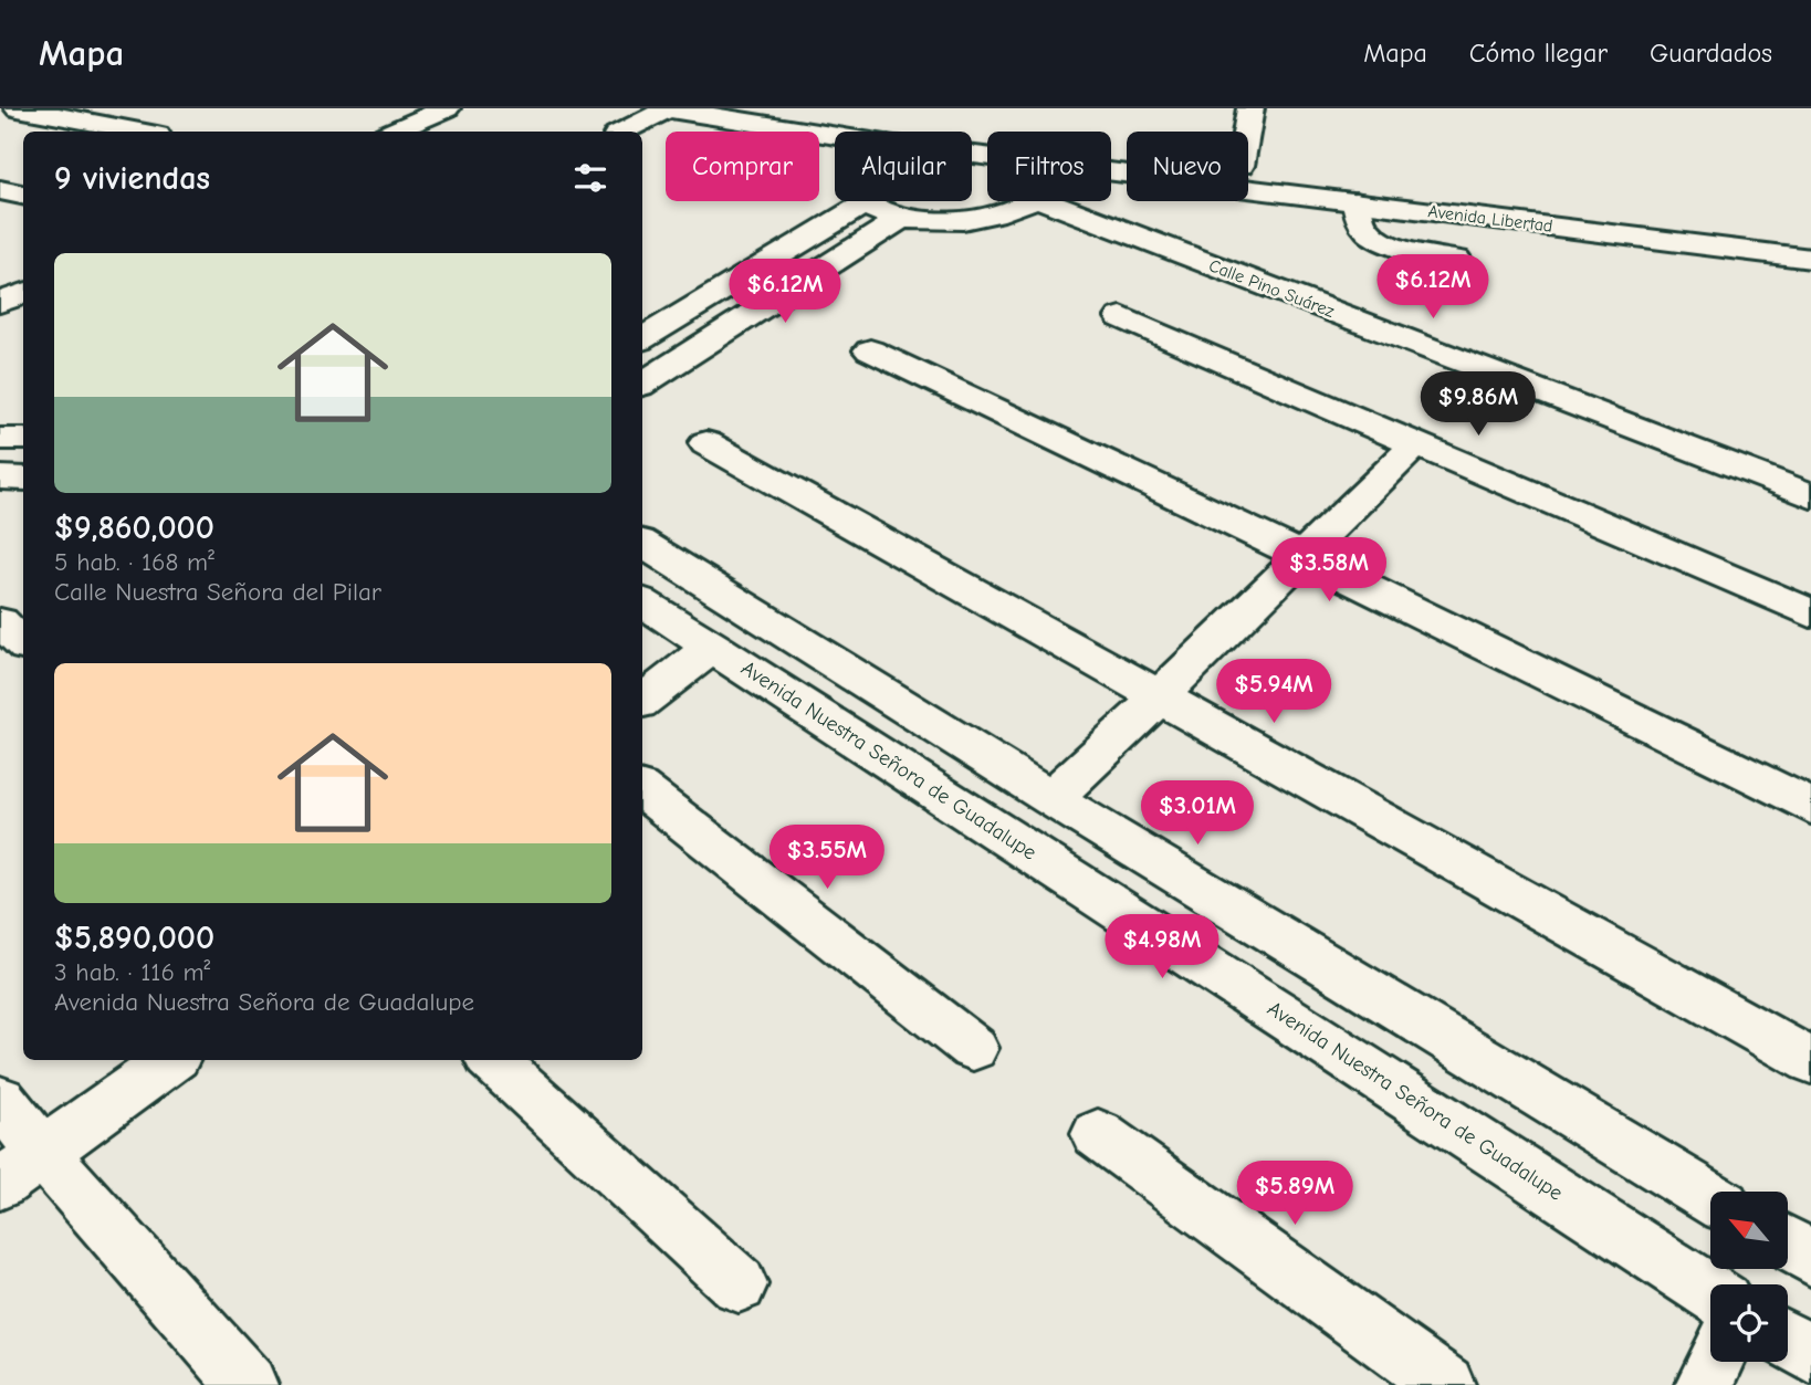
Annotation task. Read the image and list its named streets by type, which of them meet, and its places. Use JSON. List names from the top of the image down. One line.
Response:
{"streets":{"street":["Avenida Libertad","Calle Pino Suárez","Avenida Nuestra Señora de Guadalupe"]},"north":"top left","page":{"header":"Mapa","nav":["Mapa","Cómo llegar","Guardados"],"chip":["Comprar","Alquilar","Filtros","Nuevo"],"heading":"9 viviendas","list":[{"name":"$9,860,000","note":"5 hab. · 168 m² · Calle Nuestra Señora del Pilar"},{"name":"$5,890,000","note":"3 hab. · 116 m² · Avenida Nuestra Señora de Guadalupe"}],"price":["$6.12M","$6.12M","$9.86M","$3.58M","$5.94M","$3.01M","$3.55M","$4.98M","$5.89M"]}}
